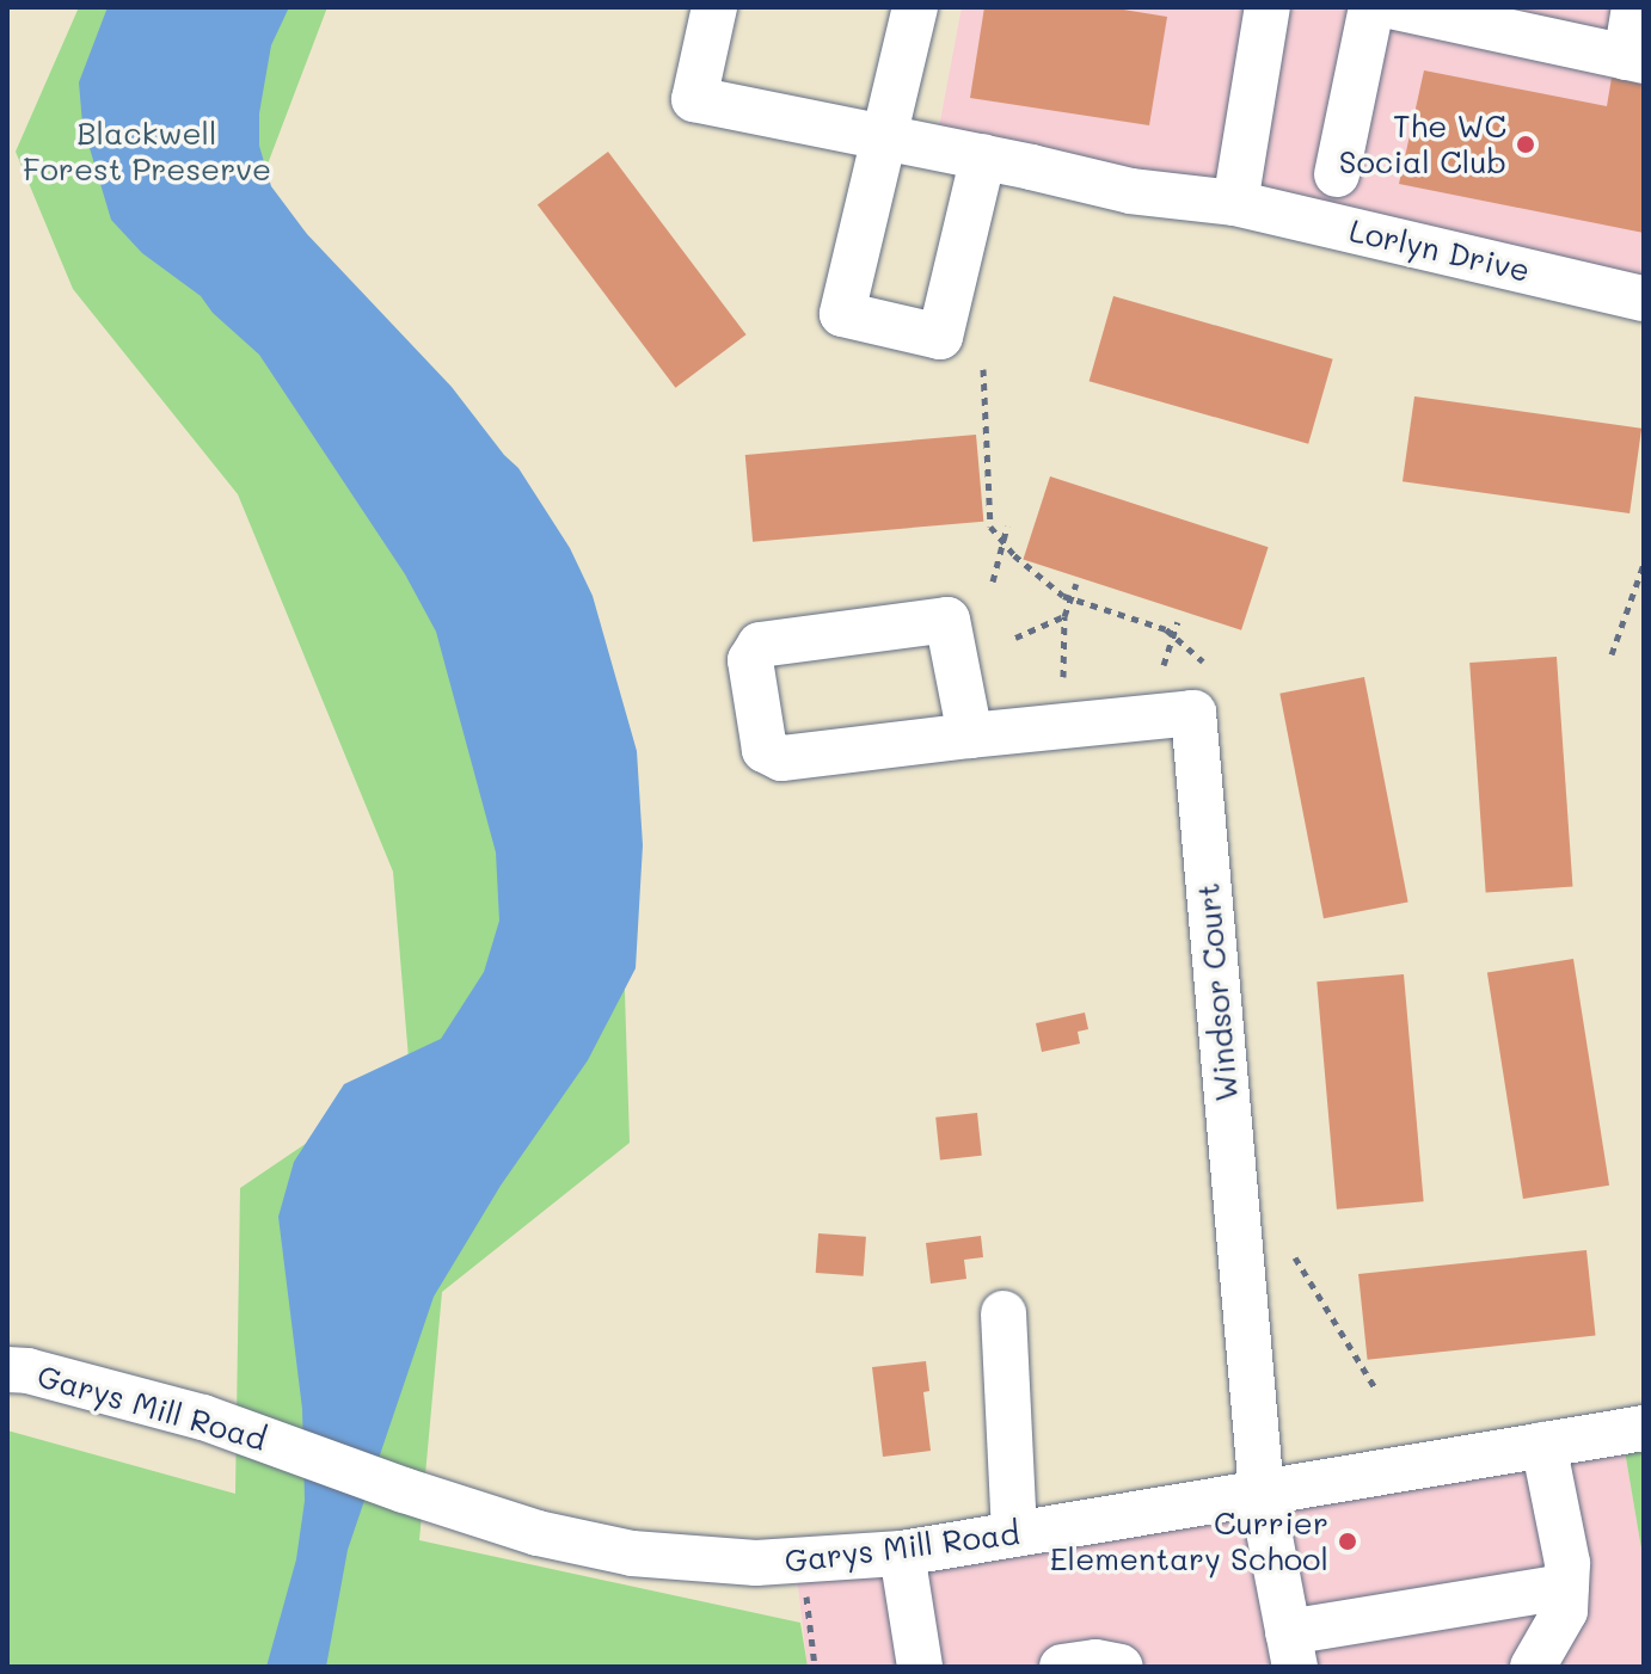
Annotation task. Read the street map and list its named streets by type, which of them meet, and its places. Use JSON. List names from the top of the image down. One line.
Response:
{"streets":{"street":["Lorlyn Drive","Windsor Court","Garys Mill Road"]},"crossings":[["Windsor Court","Garys Mill Road"]],"parks":["Blackwell Forest Preserve"],"places":["The WC Social Club","Currier Elementary School"]}
